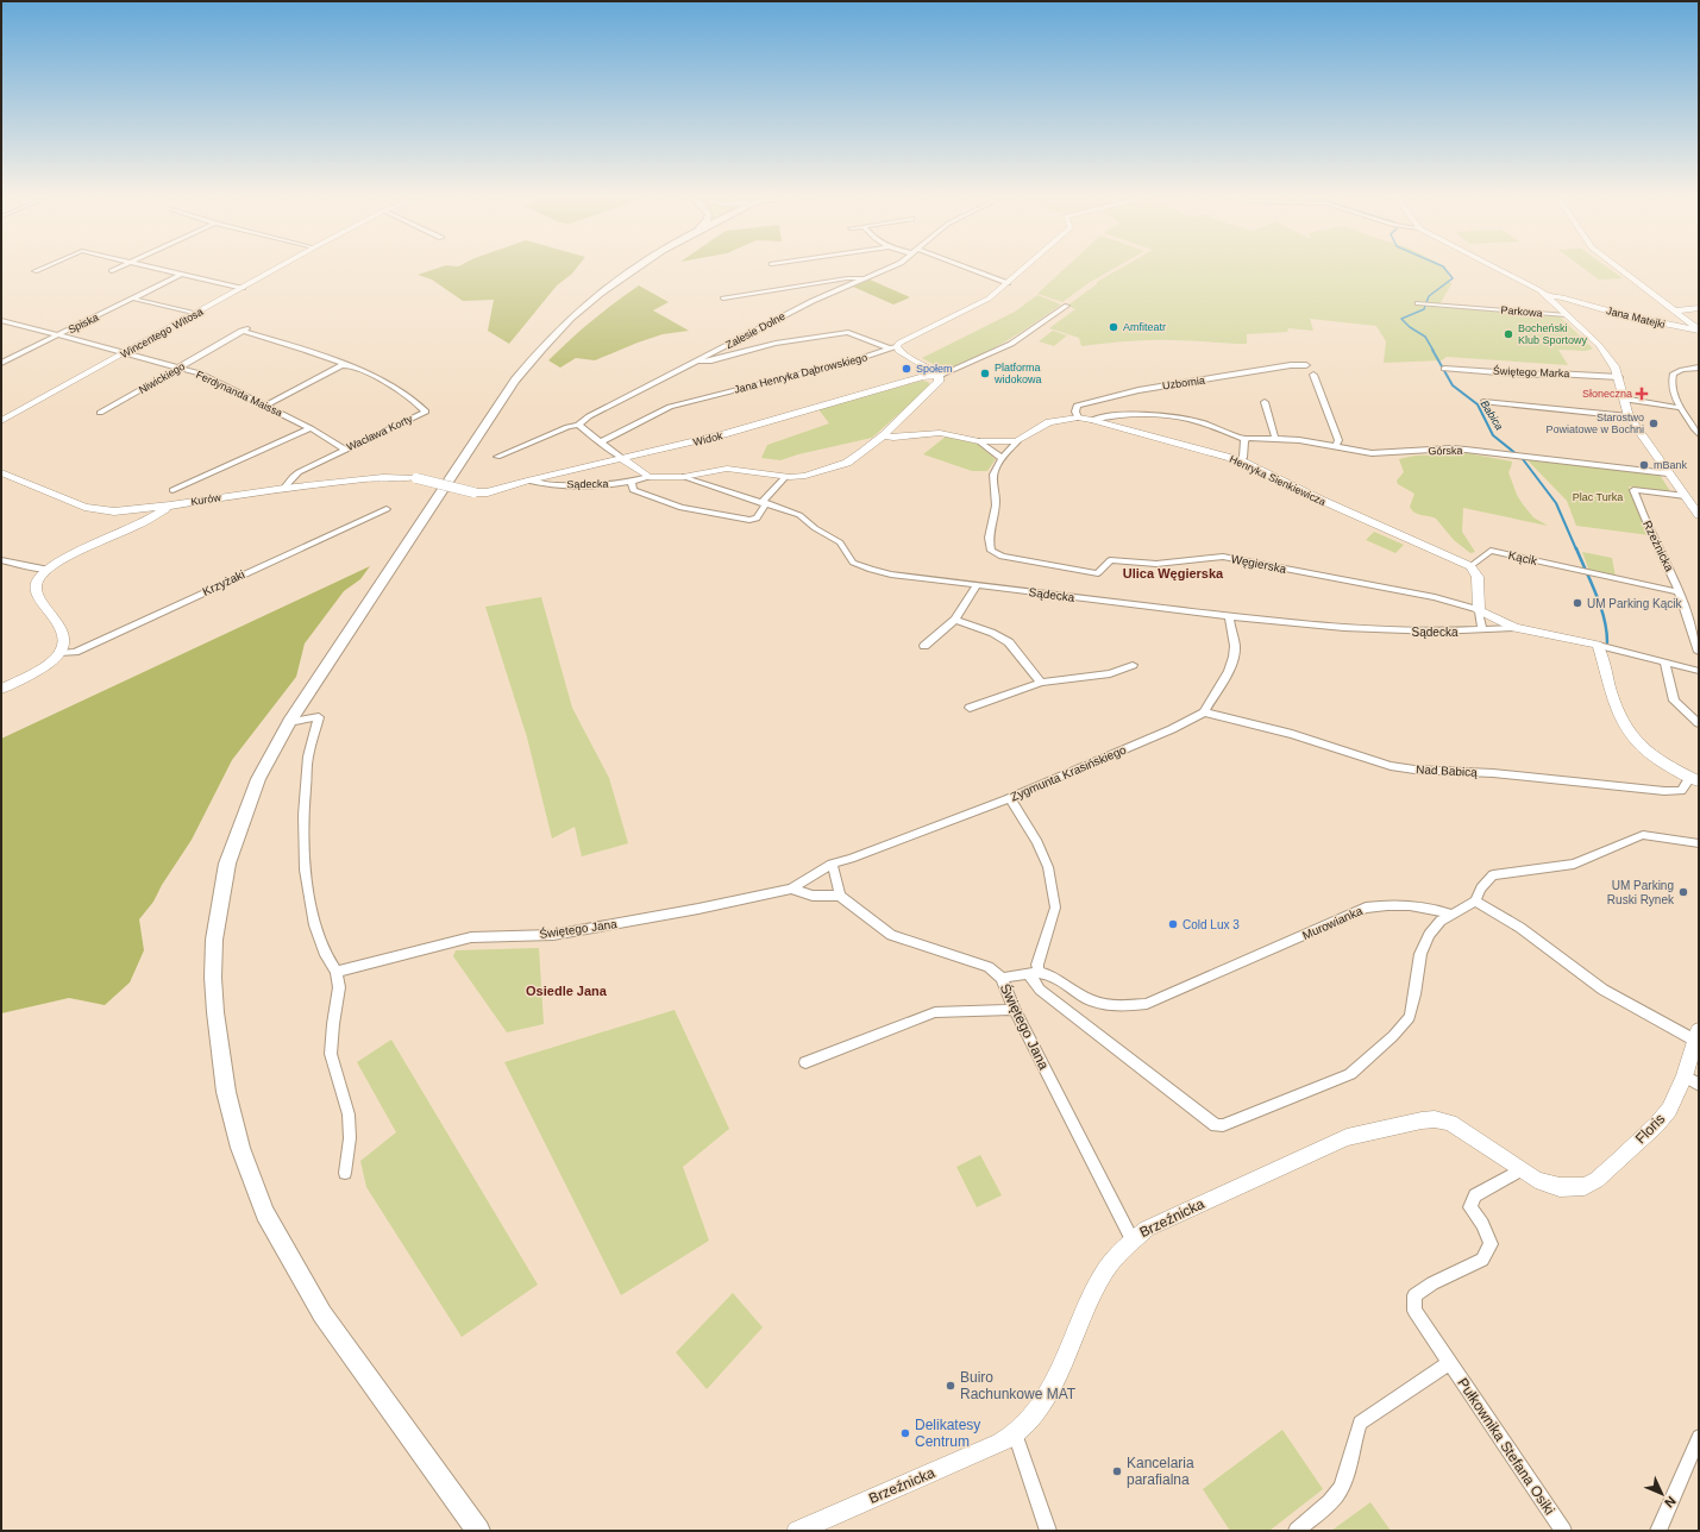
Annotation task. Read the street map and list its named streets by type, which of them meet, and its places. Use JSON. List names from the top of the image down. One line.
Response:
{"streets":{"street":["Parkowa","Jana Matejki","Spiska","Zalesie Dolne","Wincentego Witosa","Świętego Marka","Jana Henryka Dąbrowskiego","Niwickiego","Uzbornia","Ferdynanda Maissa","Wacława Korty","Widok","Górska","Henryka Sienkiewicza","Sądecka","Kurów","Rzeźnicka","Kącik","Węgierska","Krzyżaki","Nad Babicą","Zygmunta Krasińskiego","Murowianka","Świętego Jana","Floris","Brzeźnicka","Pułkownika Stefana Osiki"]},"crossings":[["Spiska","Ferdynanda Maissa"],["Wincentego Witosa","Ferdynanda Maissa"],["Niwickiego","Ferdynanda Maissa"],["Niwickiego","Wacława Korty"],["Uzbornia","Henryka Sienkiewicza"],["Ferdynanda Maissa","Wacława Korty"],["Wacława Korty","Kurów"],["Widok","Sądecka"],["Widok","Kurów"],["Górska","Henryka Sienkiewicza"],["Henryka Sienkiewicza","Kącik"],["Henryka Sienkiewicza","Węgierska"],["Sądecka","Węgierska"],["Rzeźnicka","Kącik"],["Nad Babicą","Zygmunta Krasińskiego"],["Zygmunta Krasińskiego","Świętego Jana"],["Świętego Jana","Brzeźnicka"],["Floris","Brzeźnicka"],["Brzeźnicka","Pułkownika Stefana Osiki"]],"districts":["Ulica Węgierska","Osiedle Jana"],"water":["Babica"],"parks":["Plac Turka"],"places":{"other":["Amfiteatr","Bocheński Klub Sportowy","Społem","Platforma widokowa","Starostwo Powiatowe w Bochni","mBank","UM Parking Kącik","UM Parking Ruski Rynek","Cold Lux 3","Buiro Rachunkowe MAT","Delikatesy Centrum","Kancelaria parafialna"],"health":["Słoneczna"]},"north":"bottom right"}
